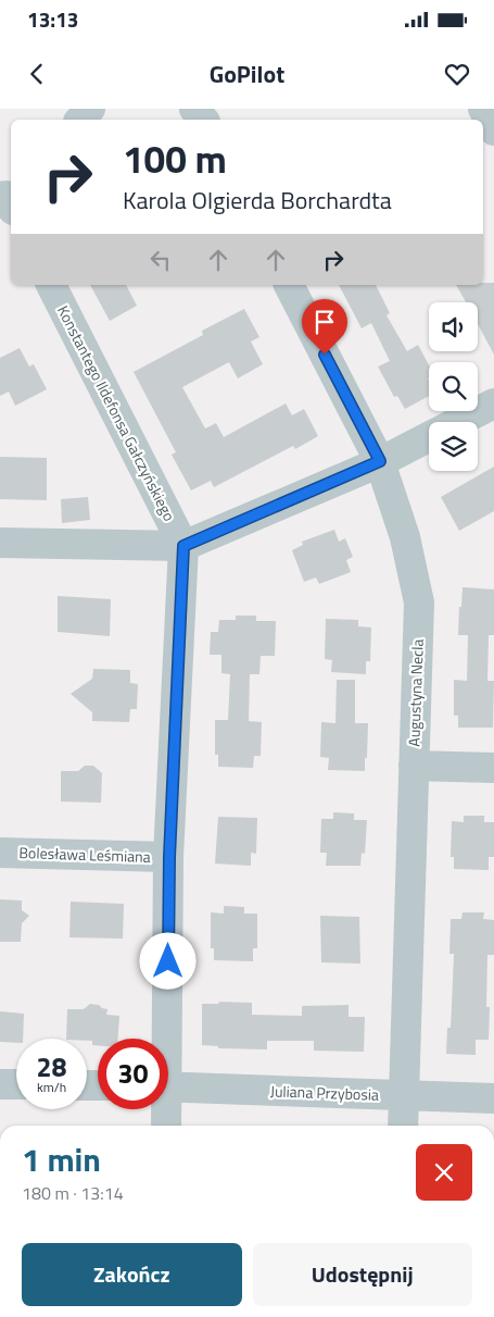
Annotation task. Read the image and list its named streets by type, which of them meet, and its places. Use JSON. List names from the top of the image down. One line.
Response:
{"streets":{"street":["Konstantego Ildefonsa Gałczyńskiego","Augustyna Necla","Bolesława Leśmiana","Juliana Przybosia"]},"crossings":[["Konstantego Ildefonsa Gałczyńskiego","Bolesława Leśmiana"],["Augustyna Necla","Juliana Przybosia"]],"page":{"status":"13:13","header":"GoPilot","turn":["100 m","Karola Olgierda Borchardta"],"speed":"28 km/h","limit":"30","heading":["1 min","180 m · 13:14"],"buttons":["Zakończ","Udostępnij"]}}
